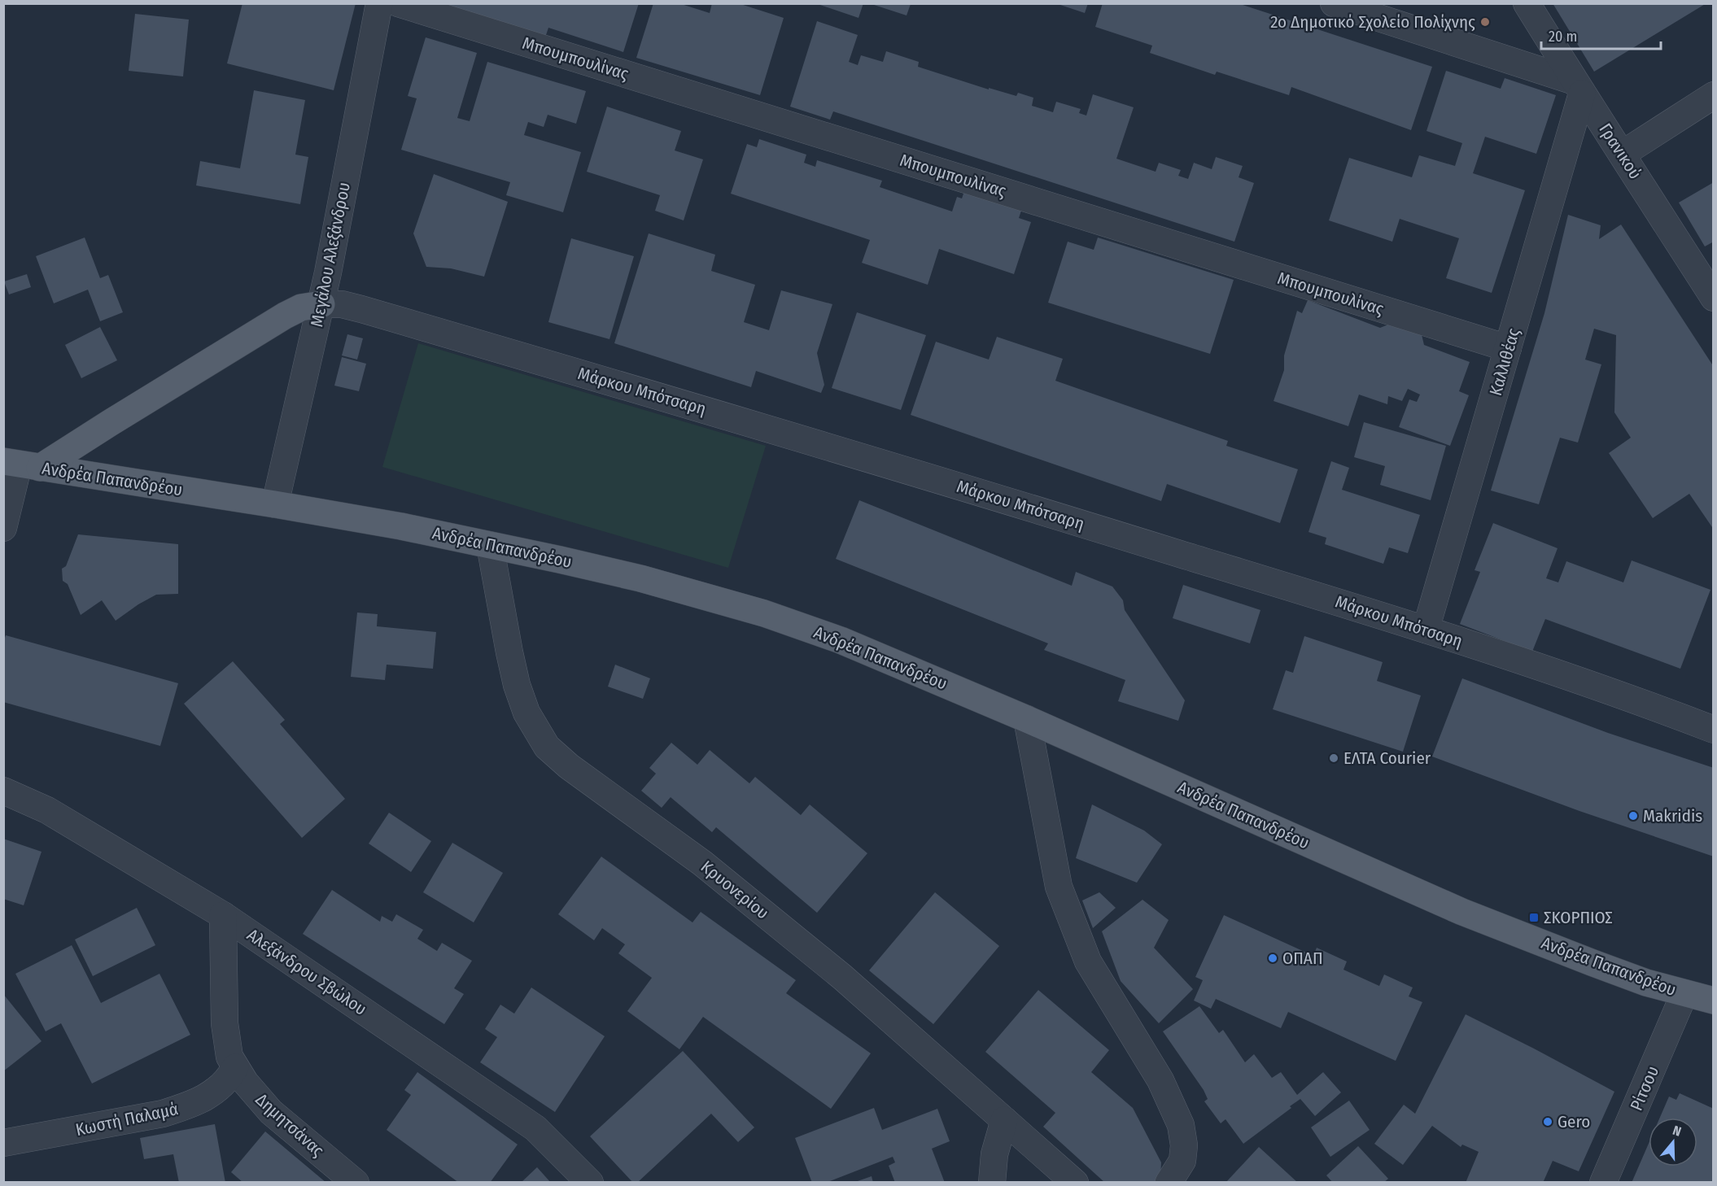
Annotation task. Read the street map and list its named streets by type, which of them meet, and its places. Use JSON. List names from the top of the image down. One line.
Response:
{"streets":{"main road":["Ανδρέα Παπανδρέου"],"street":["Μπουμπουλίνας","Γρανικού","Μεγάλου Αλεξάνδρου","Καλλιθέας","Μάρκου Μπότσαρη","Κρυονερίου","Αλεξάνδρου Σβώλου","Ρίτσου","Κωστή Παλαμά","Δημητσάνας"]},"crossings":[["Μπουμπουλίνας","Καλλιθέας"],["Γρανικού","Καλλιθέας"],["Μεγάλου Αλεξάνδρου","Μάρκου Μπότσαρη"],["Μεγάλου Αλεξάνδρου","Ανδρέα Παπανδρέου"],["Καλλιθέας","Μάρκου Μπότσαρη"],["Ανδρέα Παπανδρέου","Κρυονερίου"],["Ανδρέα Παπανδρέου","Ρίτσου"],["Αλεξάνδρου Σβώλου","Δημητσάνας"],["Κωστή Παλαμά","Δημητσάνας"]],"places":{"other":["2ο Δημοτικό Σχολείο Πολίχνης","ΕΛΤΑ Courier","Makridis","ΟΠΑΠ","Gero"],"transit":["ΣΚΟΡΠΙΟΣ"]},"scale_bar":"20 m","north":"top"}
